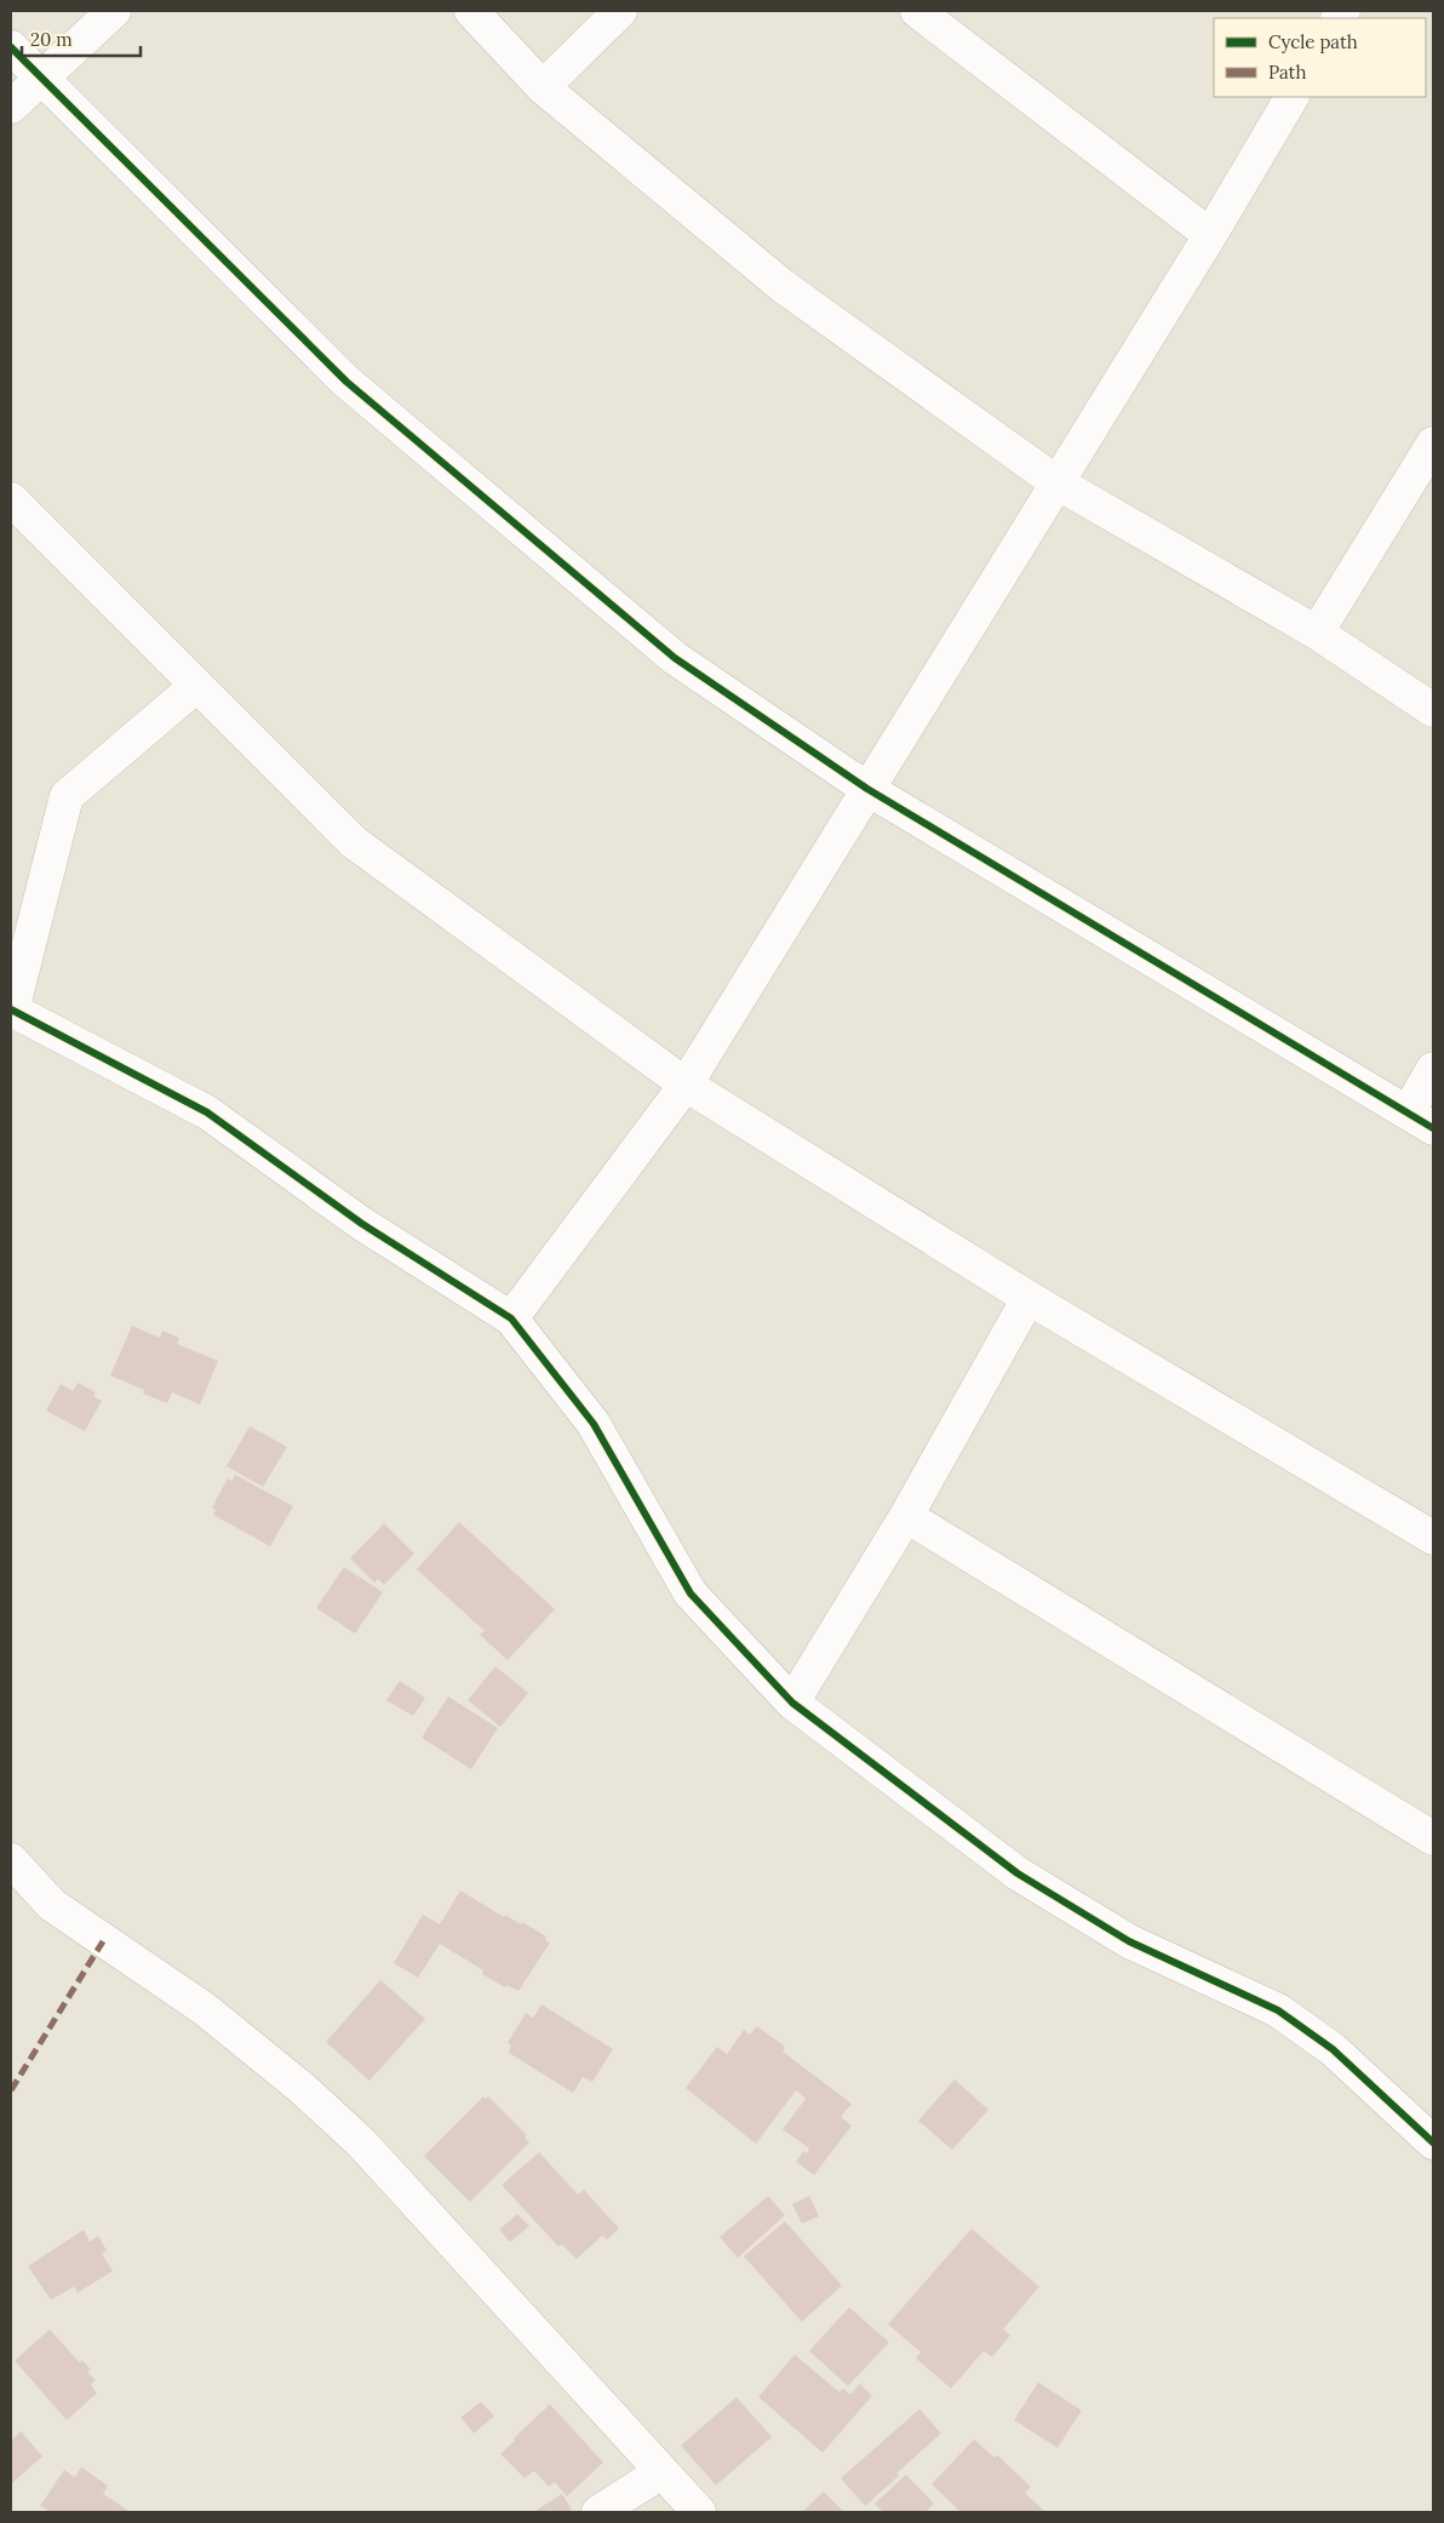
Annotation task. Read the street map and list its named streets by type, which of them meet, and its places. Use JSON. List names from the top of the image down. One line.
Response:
{"legend":["Cycle path","Path"],"scale_bar":"20 m"}
